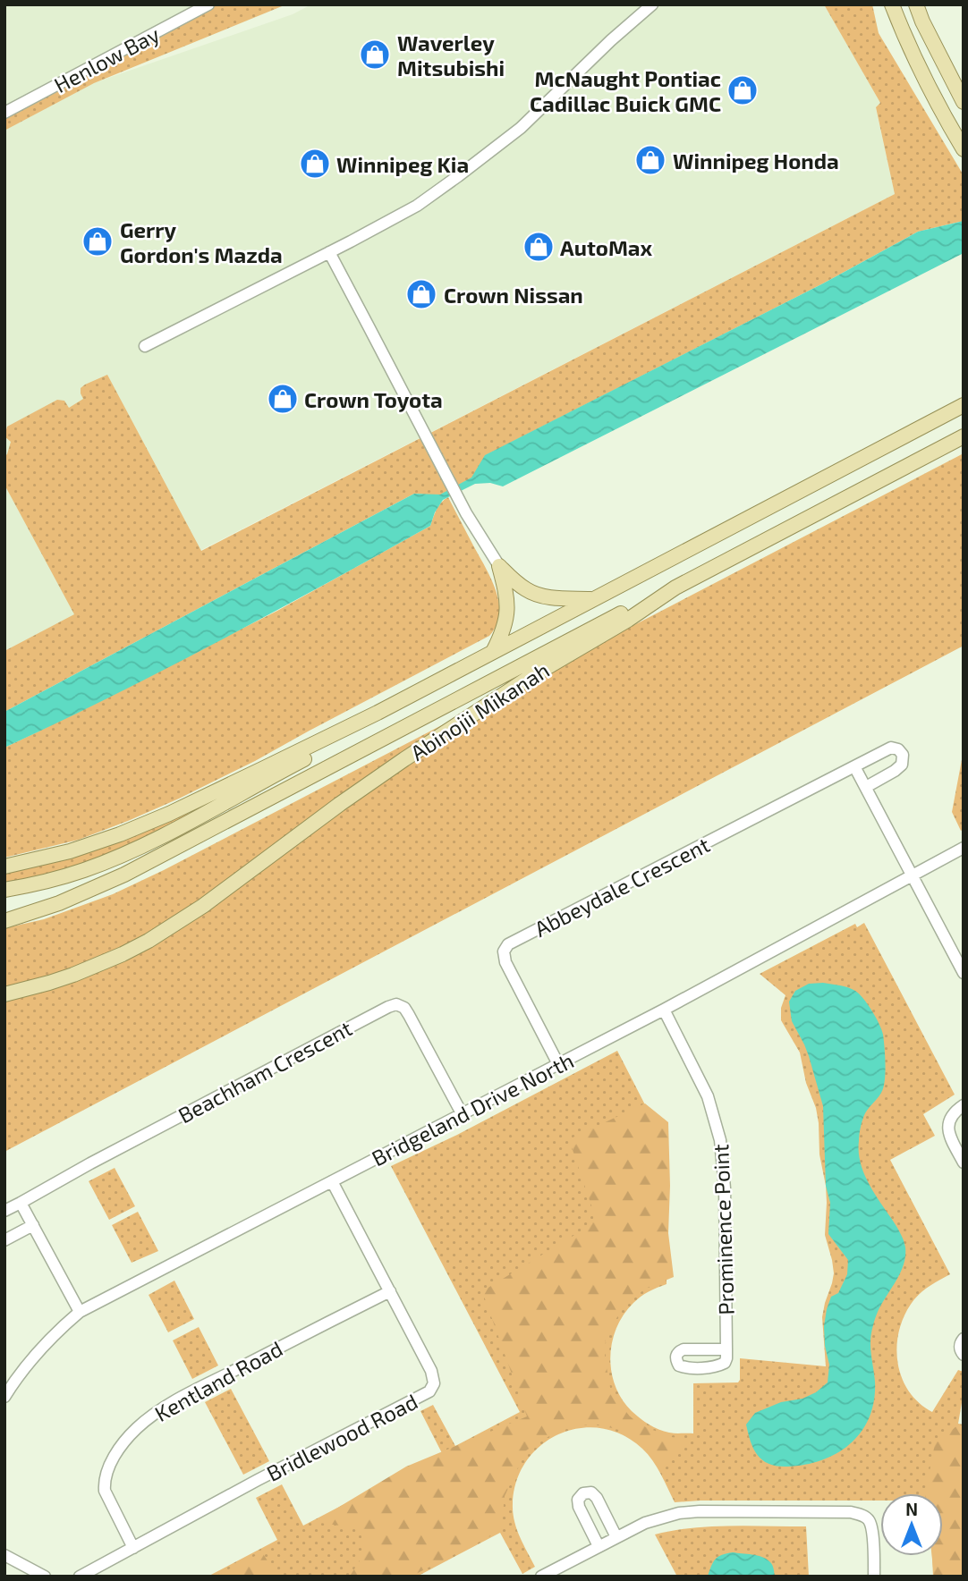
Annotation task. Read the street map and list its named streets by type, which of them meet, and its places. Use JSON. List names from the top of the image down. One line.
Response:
{"streets":{"main road":["Abinojii Mikanah"],"street":["Henlow Bay","Abbeydale Crescent","Beachham Crescent","Bridgeland Drive North","Prominence Point","Kentland Road","Bridlewood Road"]},"crossings":[["Abbeydale Crescent","Bridgeland Drive North"],["Beachham Crescent","Bridgeland Drive North"],["Bridgeland Drive North","Prominence Point"],["Bridgeland Drive North","Bridlewood Road"],["Kentland Road","Bridlewood Road"]],"places":{"shop":["Waverley Mitsubishi","McNaught Pontiac Cadillac Buick GMC","Winnipeg Honda","Winnipeg Kia","Gerry Gordon's Mazda","AutoMax","Crown Nissan","Crown Toyota"]},"north":"top"}
